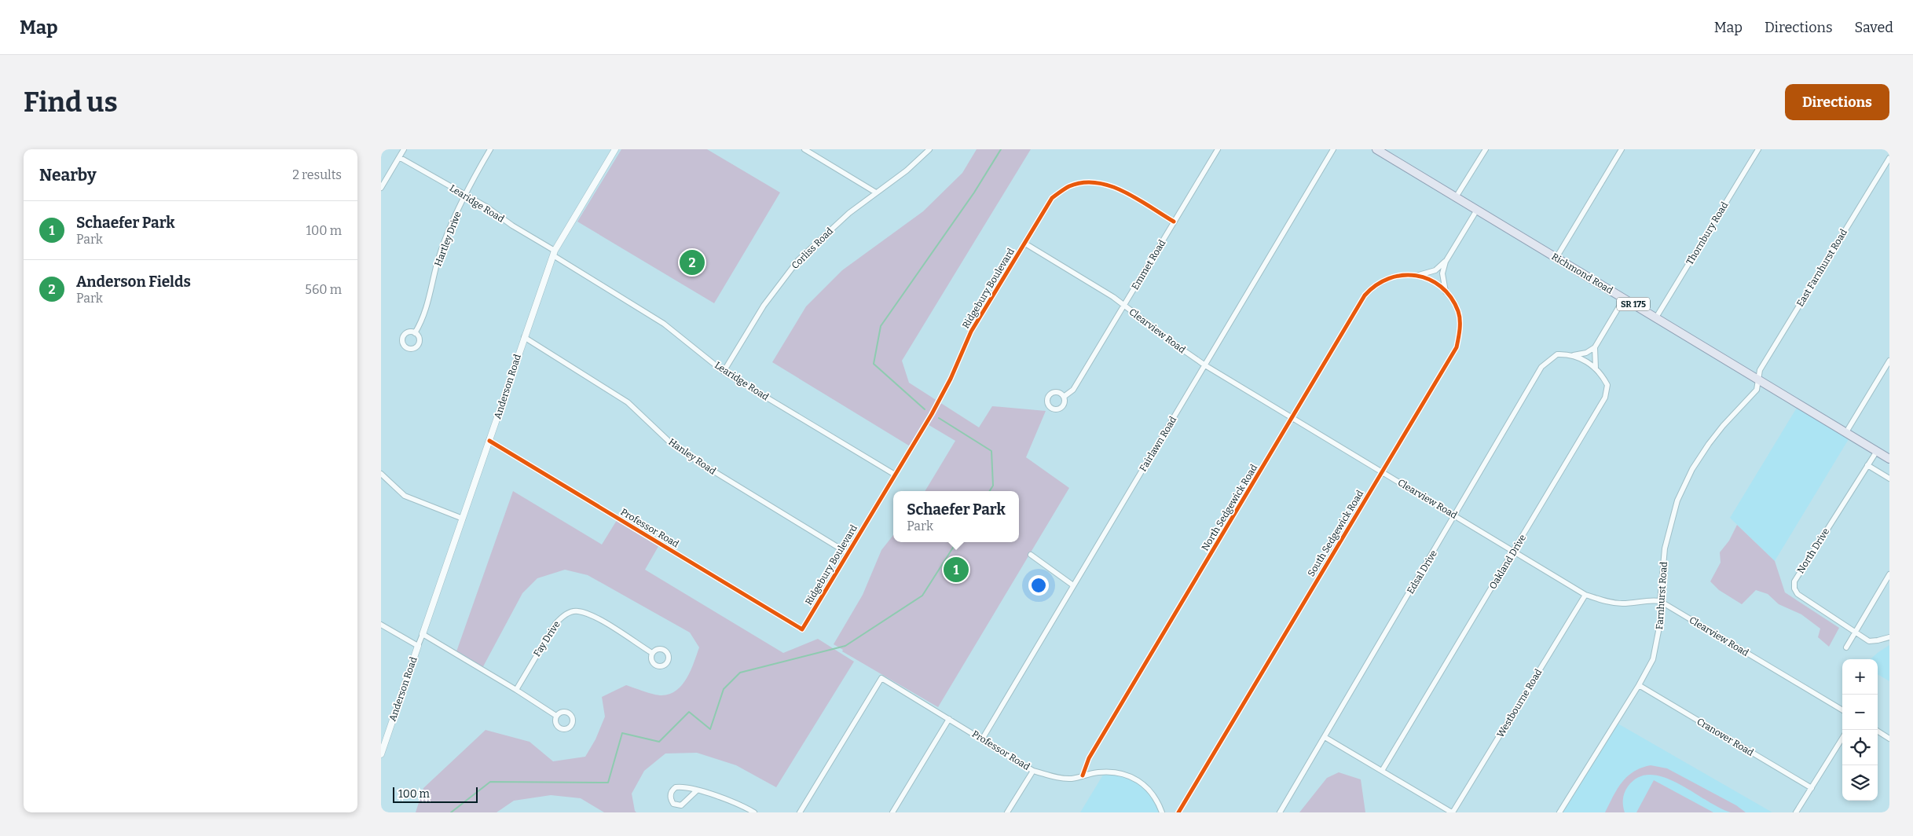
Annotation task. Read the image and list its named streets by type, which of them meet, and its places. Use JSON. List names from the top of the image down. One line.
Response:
{"streets":{"main road":["Richmond Road","SR 175"],"street":["Learidge Road","Thornbury Road","Hartley Drive","Corliss Road","Emmet Road","East Farnhurst Road","Ridgebury Boulevard","Clearview Road","Anderson Road","Fairlawn Road","Hanley Road","North Sedgewick Road","Professor Road","South Sedgewick Road","North Drive","Oakland Drive","Edsal Drive","Farnhurst Road","Fay Drive","Westbourne Road","Cranover Road"]},"crossings":[["Learidge Road","Hartley Drive"],["Learidge Road","Corliss Road"],["Learidge Road","Ridgebury Boulevard"],["Learidge Road","Anderson Road"],["Thornbury Road","Richmond Road"],["Emmet Road","Ridgebury Boulevard"],["Emmet Road","Clearview Road"],["East Farnhurst Road","Richmond Road"],["East Farnhurst Road","Farnhurst Road"],["Richmond Road","North Drive"],["Richmond Road","Farnhurst Road"],["Ridgebury Boulevard","Clearview Road"],["Ridgebury Boulevard","Hanley Road"],["Ridgebury Boulevard","Professor Road"],["Clearview Road","Fairlawn Road"],["Clearview Road","North Sedgewick Road"],["Clearview Road","South Sedgewick Road"],["Clearview Road","Oakland Drive"],["Clearview Road","Edsal Drive"],["Clearview Road","Farnhurst Road"],["Clearview Road","Westbourne Road"],["Anderson Road","Hanley Road"],["Anderson Road","Professor Road"],["Fairlawn Road","Professor Road"],["North Sedgewick Road","Professor Road"],["North Sedgewick Road","South Sedgewick Road"],["Oakland Drive","Edsal Drive"],["Farnhurst Road","Cranover Road"]],"scale_bar":"100 m","page":{"header":"Map","nav":["Map","Directions","Saved"],"buttons":"Directions","title":"Find us","heading":["Nearby","2 results"],"list":[{"mark":"1","name":"Schaefer Park","note":"Park","value":"100 m"},{"mark":"2","name":"Anderson Fields","note":"Park","value":"560 m"}],"pins":["2","1"],"popup":["Schaefer Park","Park"],"map_buttons":["+","−"],"scale":"100 m"}}
